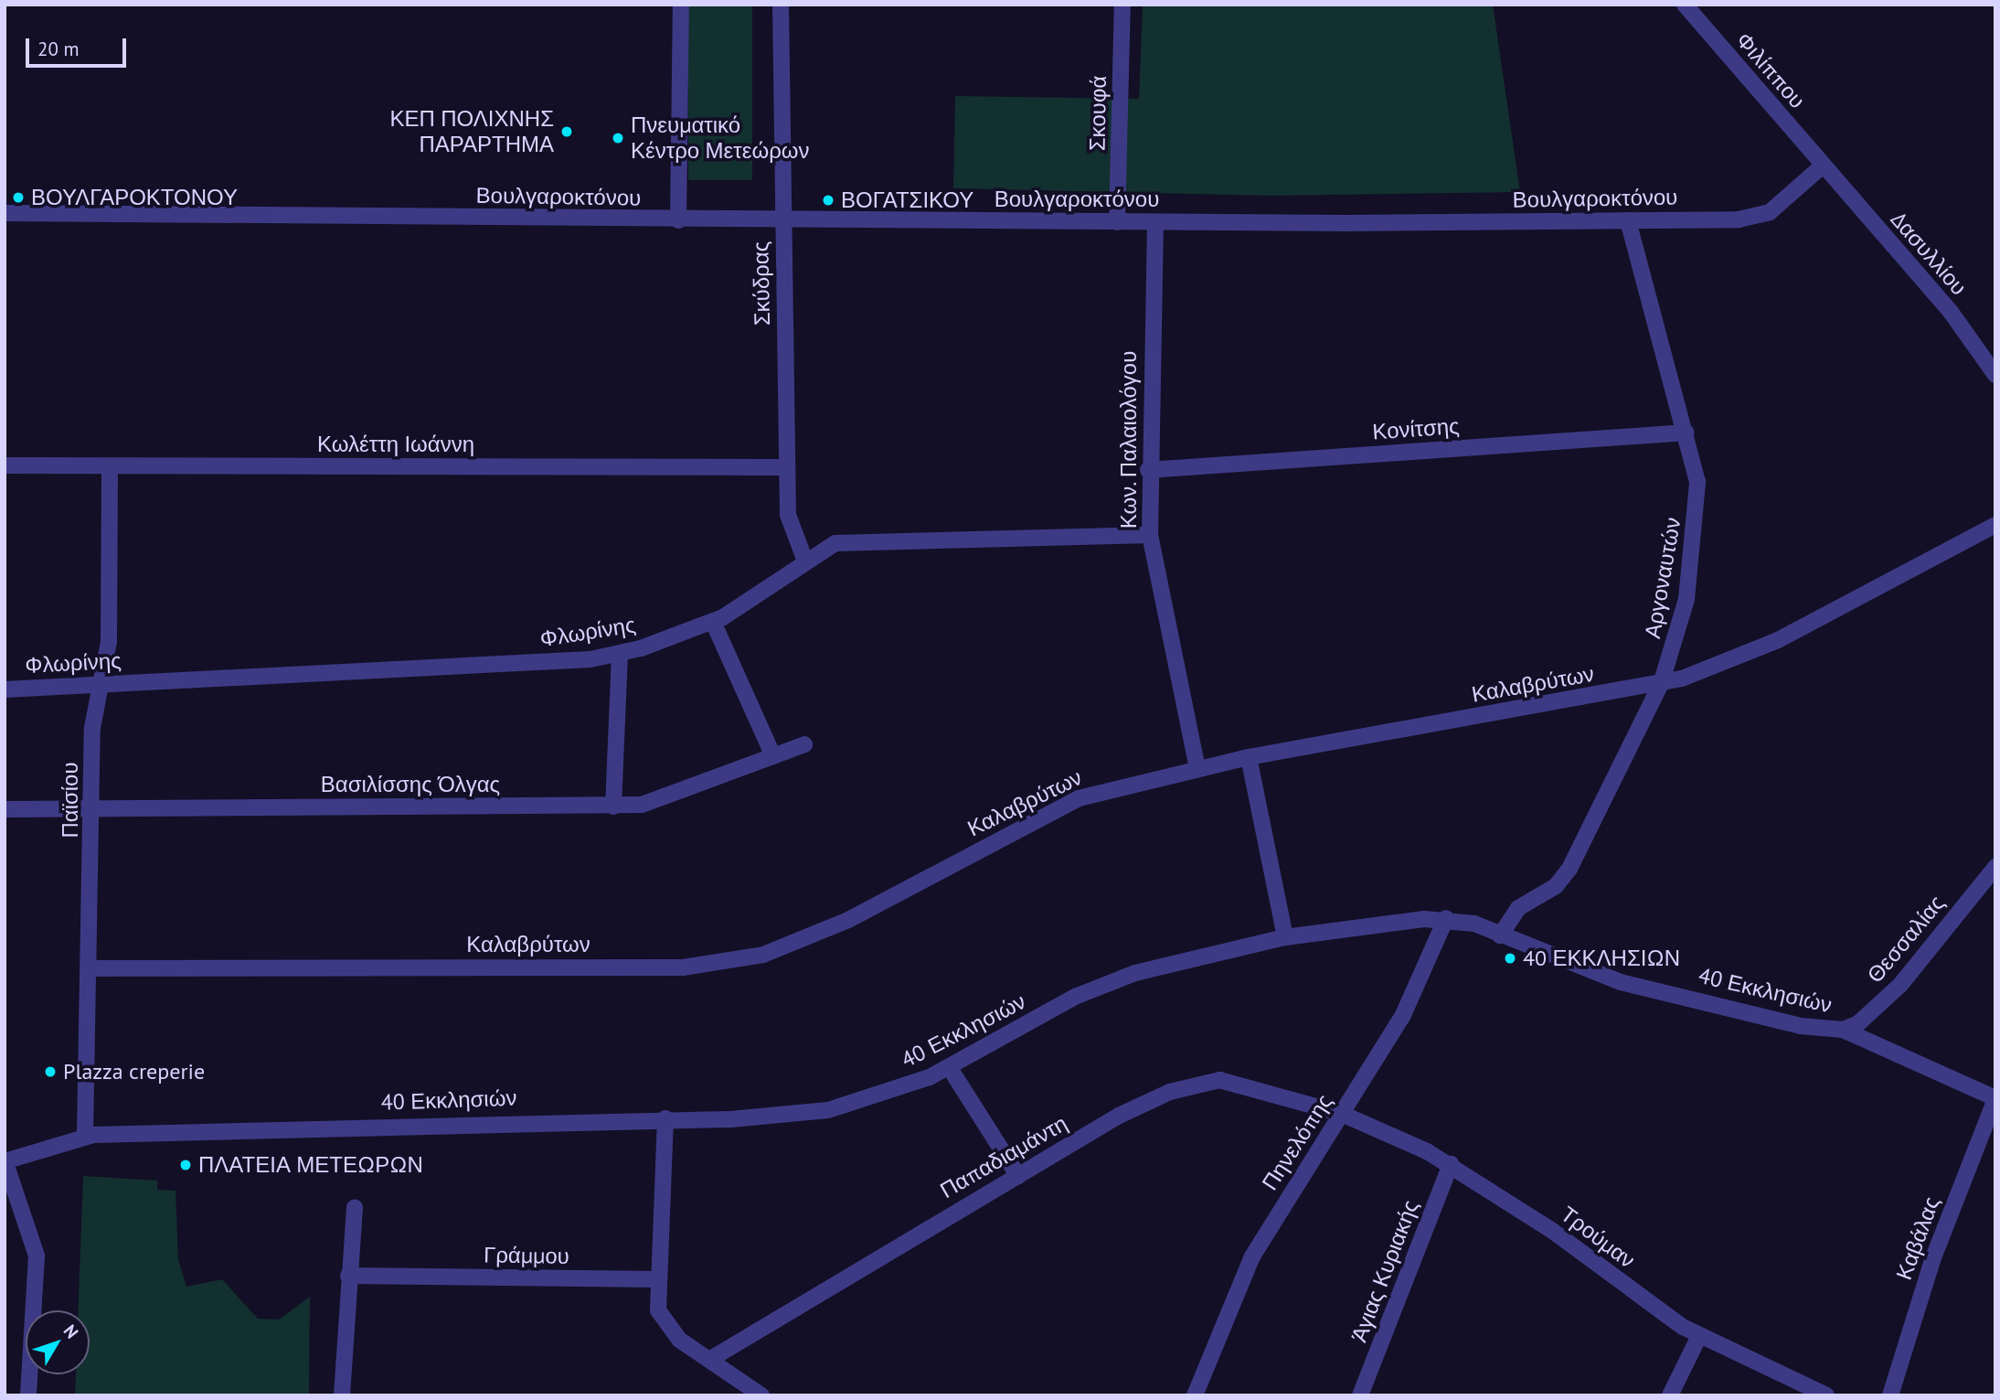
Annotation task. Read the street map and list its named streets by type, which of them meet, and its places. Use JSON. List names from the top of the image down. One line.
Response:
{"streets":{"street":["Φιλίππου","Σκουφά","Βουλγαροκτόνου","Δασυλλίου","Σκύδρας","Κονίτσης","Κων. Παλαιολόγου","Κωλέττη Ιωάννη","Αργοναυτών","Φλωρίνης","Καλαβρύτων","Βασιλίσσης Όλγας","Παϊσίου","Θεσσαλίας","40 Εκκλησιών","Πηνελόπης","Παπαδιαμάντη","Τρούμαν","Καβάλας","Γράμμου","Άγιας Κυριακής"]},"crossings":[["Φιλίππου","Βουλγαροκτόνου"],["Φιλίππου","Δασυλλίου"],["Σκουφά","Βουλγαροκτόνου"],["Βουλγαροκτόνου","Δασυλλίου"],["Βουλγαροκτόνου","Σκύδρας"],["Βουλγαροκτόνου","Κων. Παλαιολόγου"],["Βουλγαροκτόνου","Αργοναυτών"],["Σκύδρας","Κωλέττη Ιωάννη"],["Σκύδρας","Φλωρίνης"],["Κονίτσης","Κων. Παλαιολόγου"],["Κονίτσης","Αργοναυτών"],["Κων. Παλαιολόγου","Φλωρίνης"],["Κων. Παλαιολόγου","Καλαβρύτων"],["Κωλέττη Ιωάννη","Παϊσίου"],["Αργοναυτών","Καλαβρύτων"],["Αργοναυτών","40 Εκκλησιών"],["Φλωρίνης","Παϊσίου"],["Καλαβρύτων","Παϊσίου"],["Βασιλίσσης Όλγας","Παϊσίου"],["Παϊσίου","40 Εκκλησιών"],["Θεσσαλίας","40 Εκκλησιών"],["40 Εκκλησιών","Πηνελόπης"],["40 Εκκλησιών","Καβάλας"],["Πηνελόπης","Παπαδιαμάντη"],["Πηνελόπης","Τρούμαν"],["Παπαδιαμάντη","Τρούμαν"],["Τρούμαν","Άγιας Κυριακής"]],"places":["ΚΕΠ ΠΟΛΙΧΝΗΣ ΠΑΡΑΡΤΗΜΑ","Πνευματικό Κέντρο Μετεώρων","ΒΟΥΛΓΑΡΟΚΤΟΝΟΥ","ΒΟΓΑΤΣΙΚΟΥ","40 ΕΚΚΛΗΣΙΩΝ","Plazza creperie","ΠΛΑΤΕΙΑ ΜΕΤΕΩΡΩΝ"],"scale_bar":"20 m","north":"top right"}
